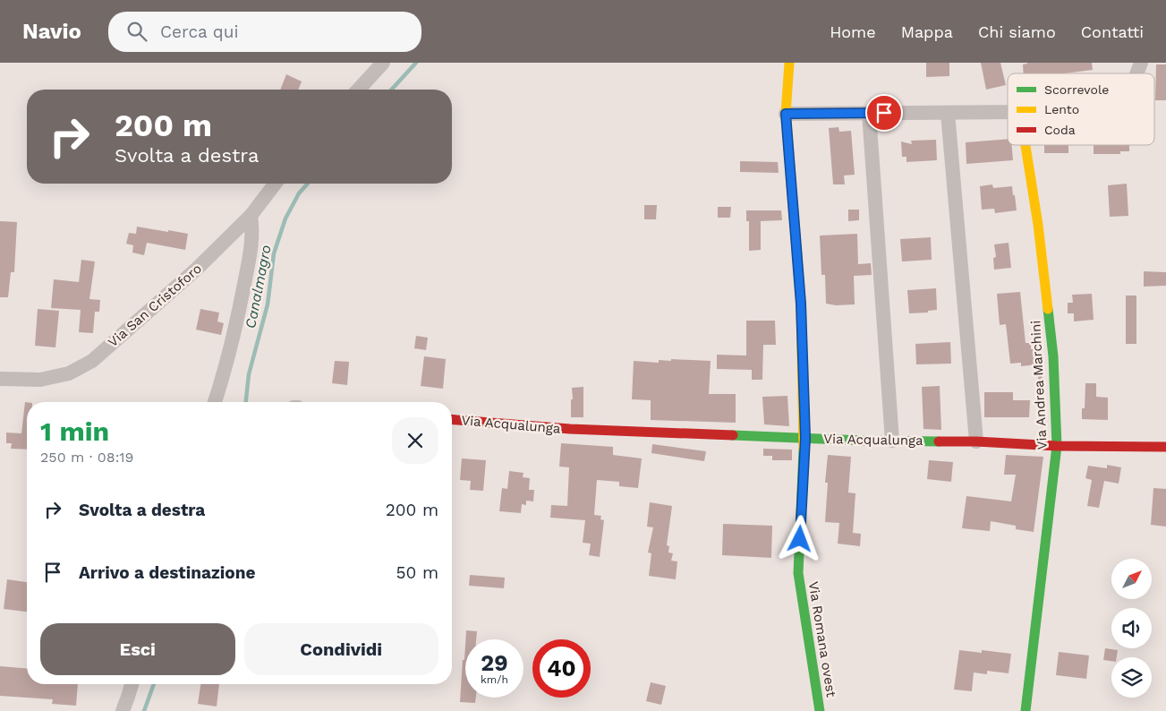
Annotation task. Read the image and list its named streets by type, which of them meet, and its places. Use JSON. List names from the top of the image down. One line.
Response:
{"streets":{"street":["Via San Cristoforo","Via Andrea Marchini","Via Acqualunga","Via Romana ovest"]},"crossings":[["Via Andrea Marchini","Via Acqualunga"],["Via Acqualunga","Via Romana ovest"]],"water":["Canalmagro"],"legend":["Scorrevole","Lento","Coda"],"north":"top right","page":{"header":"Navio","search":"Cerca qui","nav":["Home","Mappa","Chi siamo","Contatti"],"turn":["200 m","Svolta a destra"],"heading":["1 min","250 m · 08:19"],"list":[{"name":"Svolta a destra","value":"200 m"},{"name":"Arrivo a destinazione","value":"50 m"}],"buttons":["Esci","Condividi"],"speed":"29 km/h","limit":"40"}}
